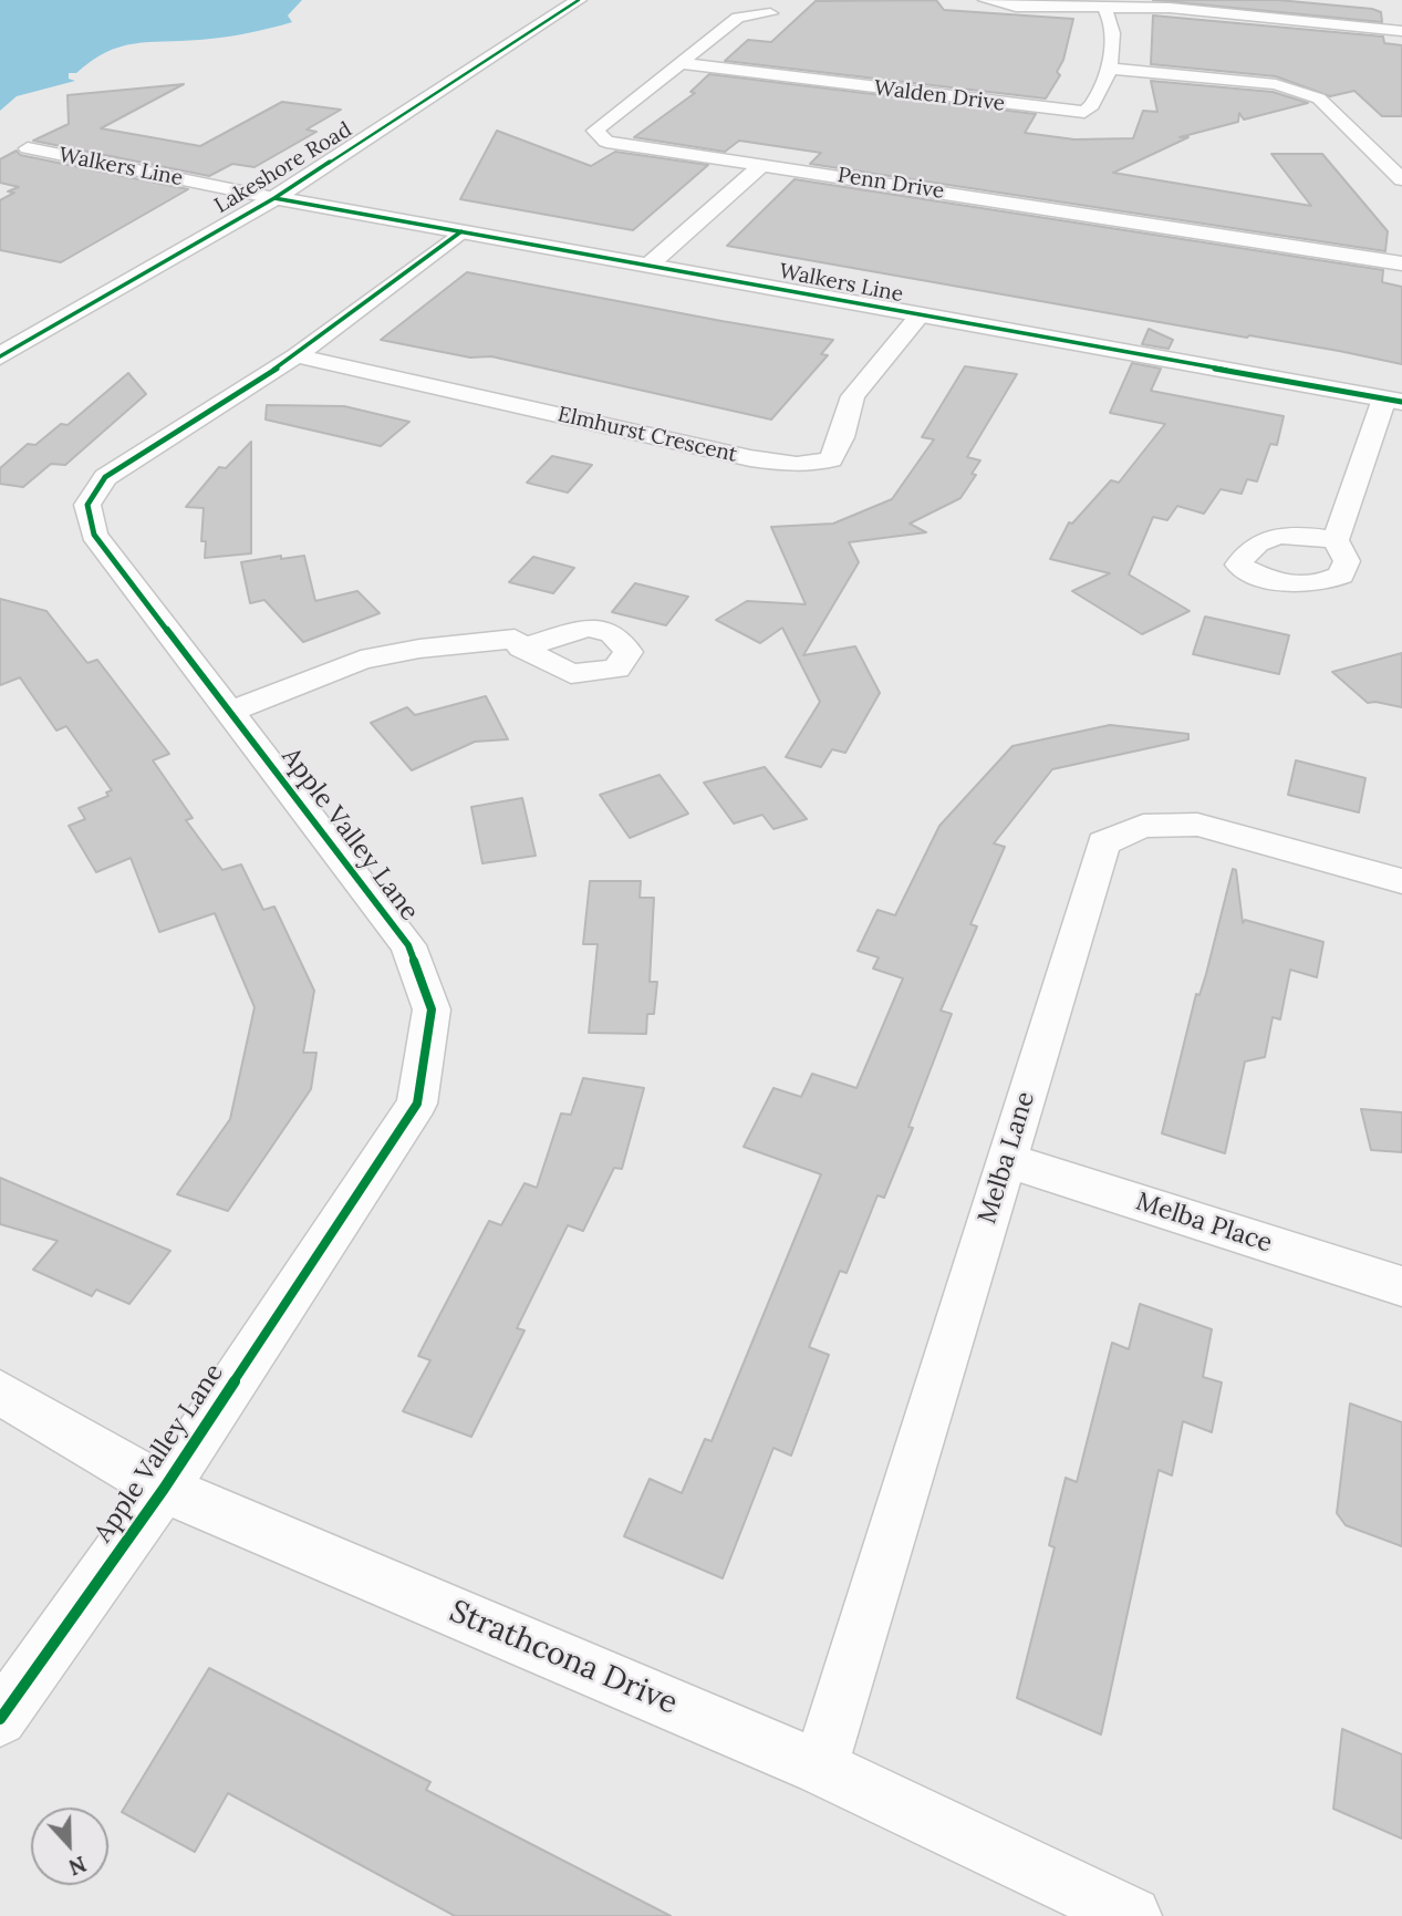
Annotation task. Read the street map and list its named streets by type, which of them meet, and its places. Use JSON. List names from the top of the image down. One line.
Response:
{"streets":{"main road":["Walkers Line","Lakeshore Road"],"street":["Walden Drive","Penn Drive","Elmhurst Crescent","Apple Valley Lane","Melba Lane","Melba Place","Strathcona Drive"]},"crossings":[["Walden Drive","Penn Drive"],["Walkers Line","Lakeshore Road"],["Walkers Line","Elmhurst Crescent"],["Walkers Line","Apple Valley Lane"],["Elmhurst Crescent","Apple Valley Lane"],["Apple Valley Lane","Strathcona Drive"],["Melba Lane","Melba Place"],["Melba Lane","Strathcona Drive"]],"north":"bottom"}
